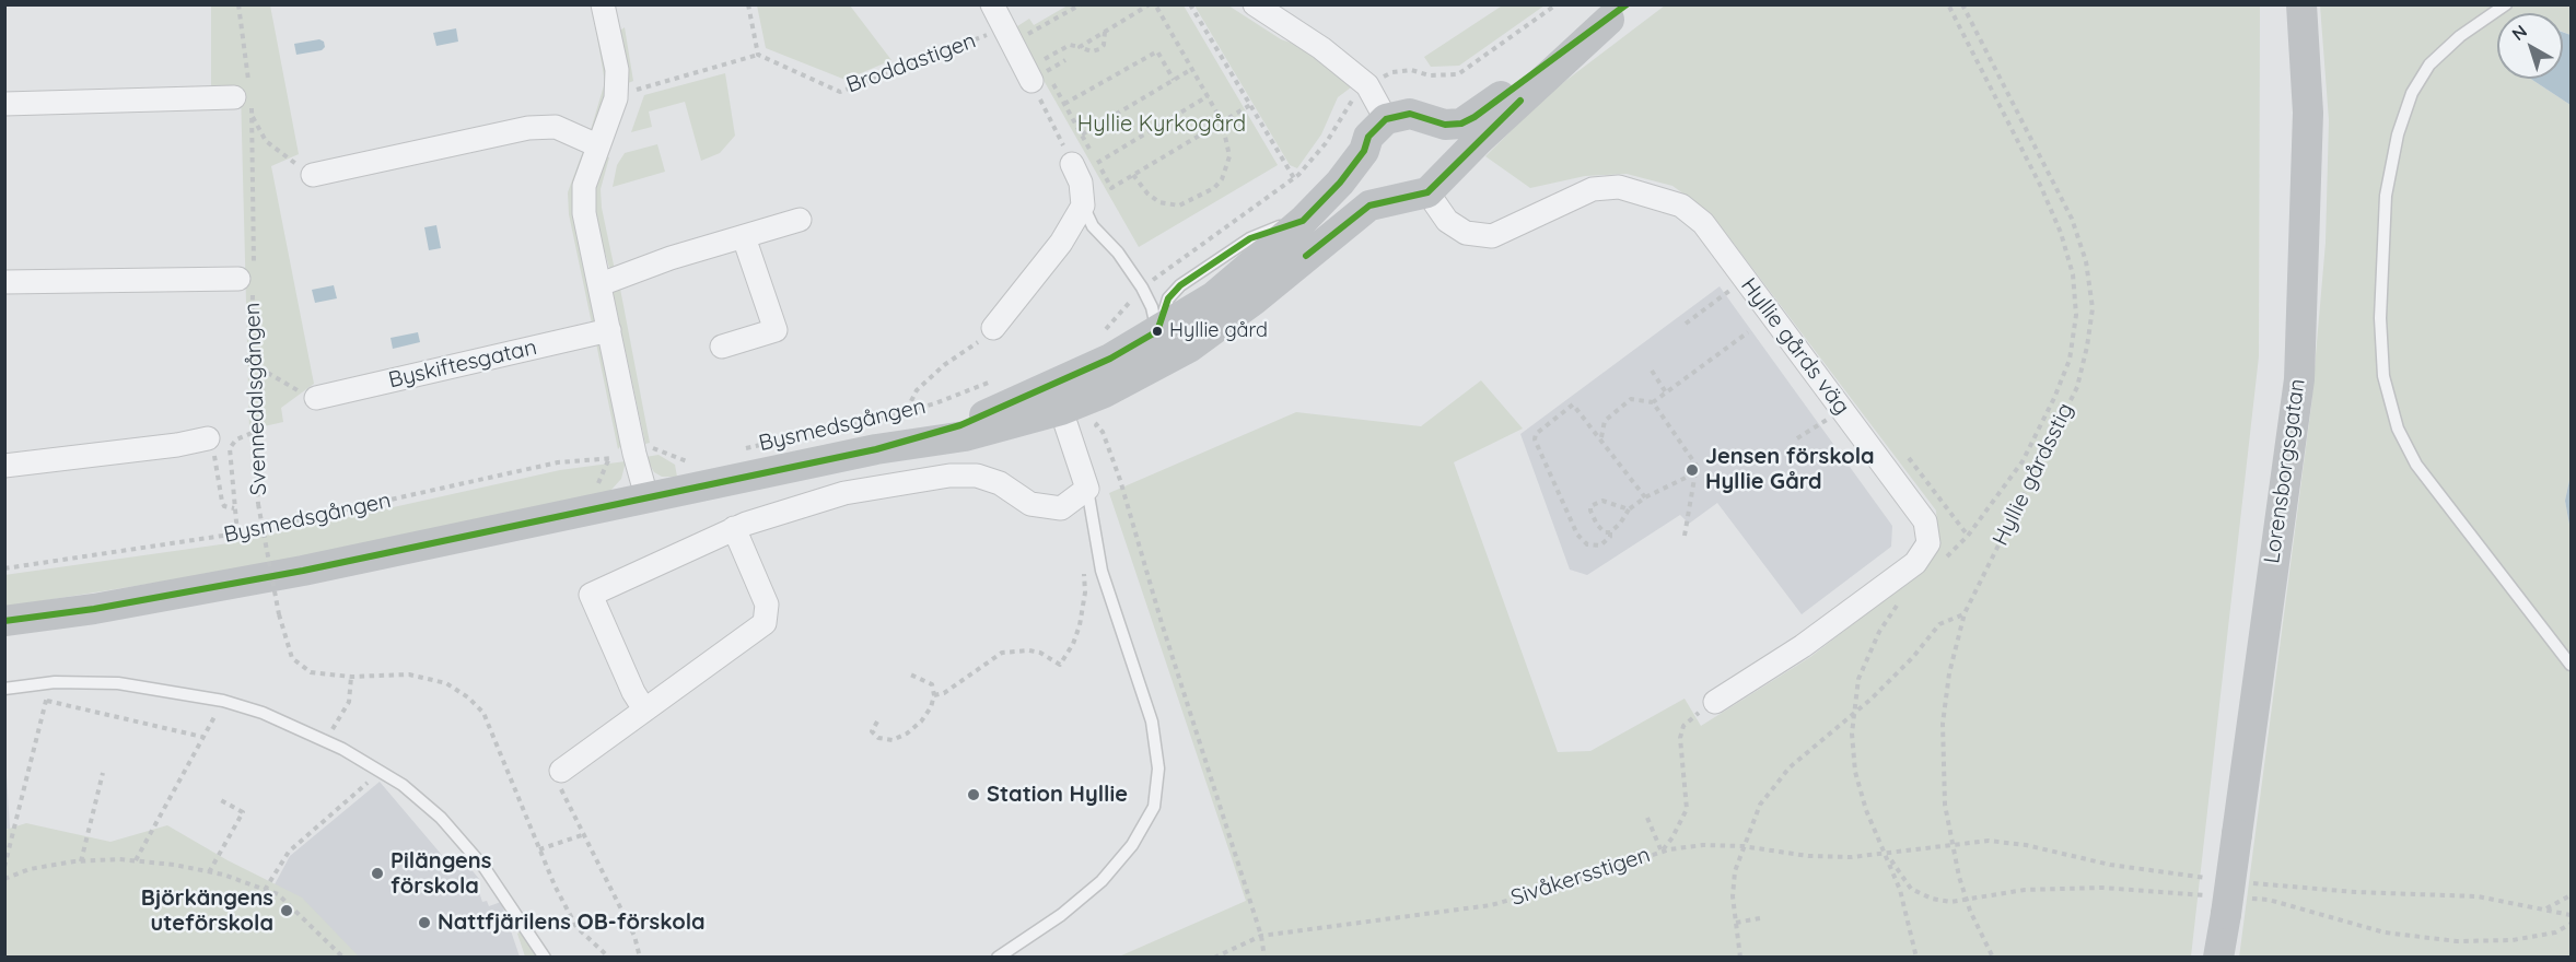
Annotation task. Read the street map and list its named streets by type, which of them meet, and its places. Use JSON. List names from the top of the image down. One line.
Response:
{"streets":{"main road":["Lorensborgsgatan"],"street":["Hyllie gårds väg","Byskiftesgatan"],"path":["Broddastigen","Svennedalsgången","Bysmedsgången","Hyllie gårdsstig","Sivåkersstigen"]},"crossings":[["Hyllie gårdsstig","Sivåkersstigen"]],"parks":["Hyllie Kyrkogård"],"places":["Hyllie gård","Jensen förskola Hyllie Gård","Station Hyllie","Pilängens förskola","Björkängens uteförskola","Nattfjärilens OB-förskola"],"north":"top left"}
